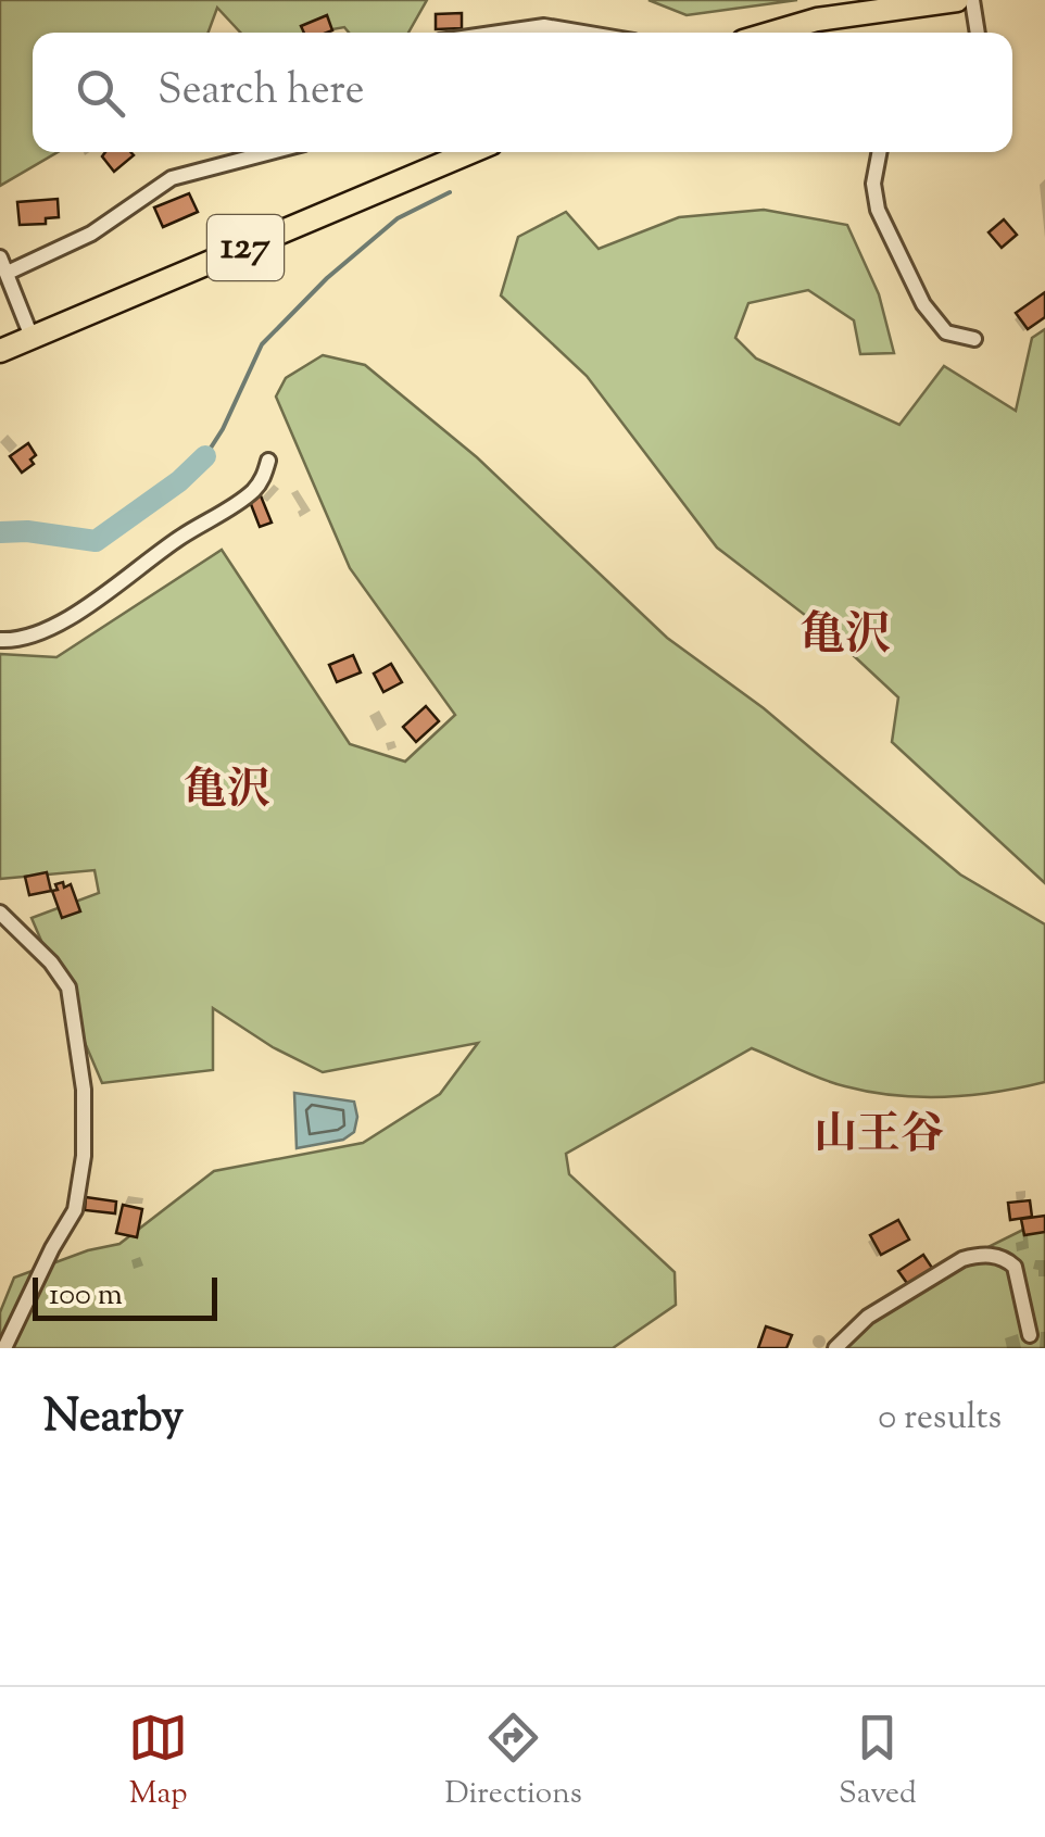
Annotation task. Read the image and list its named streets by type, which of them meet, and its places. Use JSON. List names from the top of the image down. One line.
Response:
{"streets":{"highway":["127"]},"districts":["亀沢","亀沢","山王谷"],"scale_bar":"100 m","page":{"search":"Search here","scale":"100 m","heading":["Nearby","0 results"],"nav":["Map","Directions","Saved"]}}
